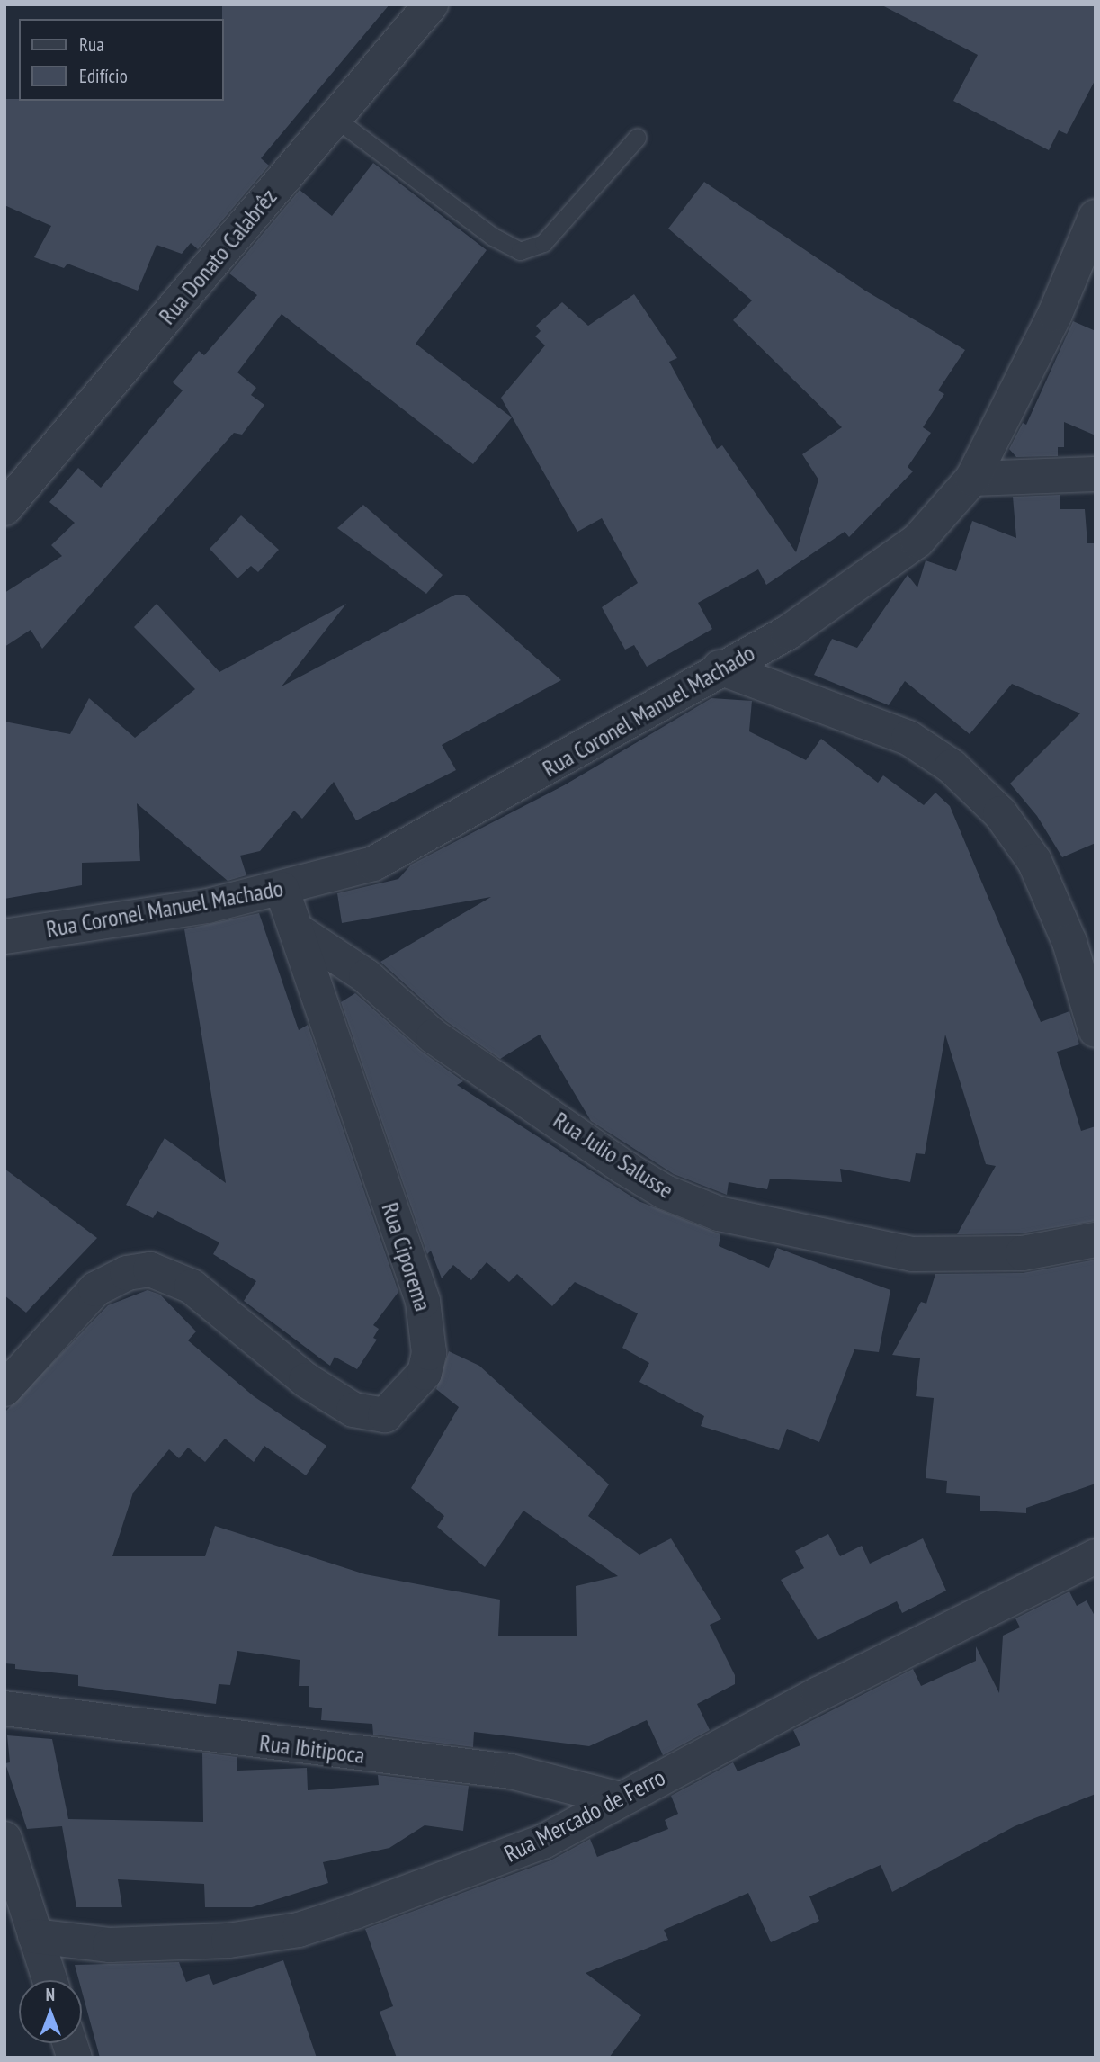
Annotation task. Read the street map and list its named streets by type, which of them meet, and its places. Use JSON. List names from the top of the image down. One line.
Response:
{"streets":{"street":["Rua Donato Calabrêz","Rua Coronel Manuel Machado","Rua Julio Salusse","Rua Ciporema","Rua Ibitipoca","Rua Mercado de Ferro"]},"crossings":[["Rua Coronel Manuel Machado","Rua Ciporema"],["Rua Julio Salusse","Rua Ciporema"],["Rua Ibitipoca","Rua Mercado de Ferro"]],"legend":["Rua","Edifício"],"north":"top"}
